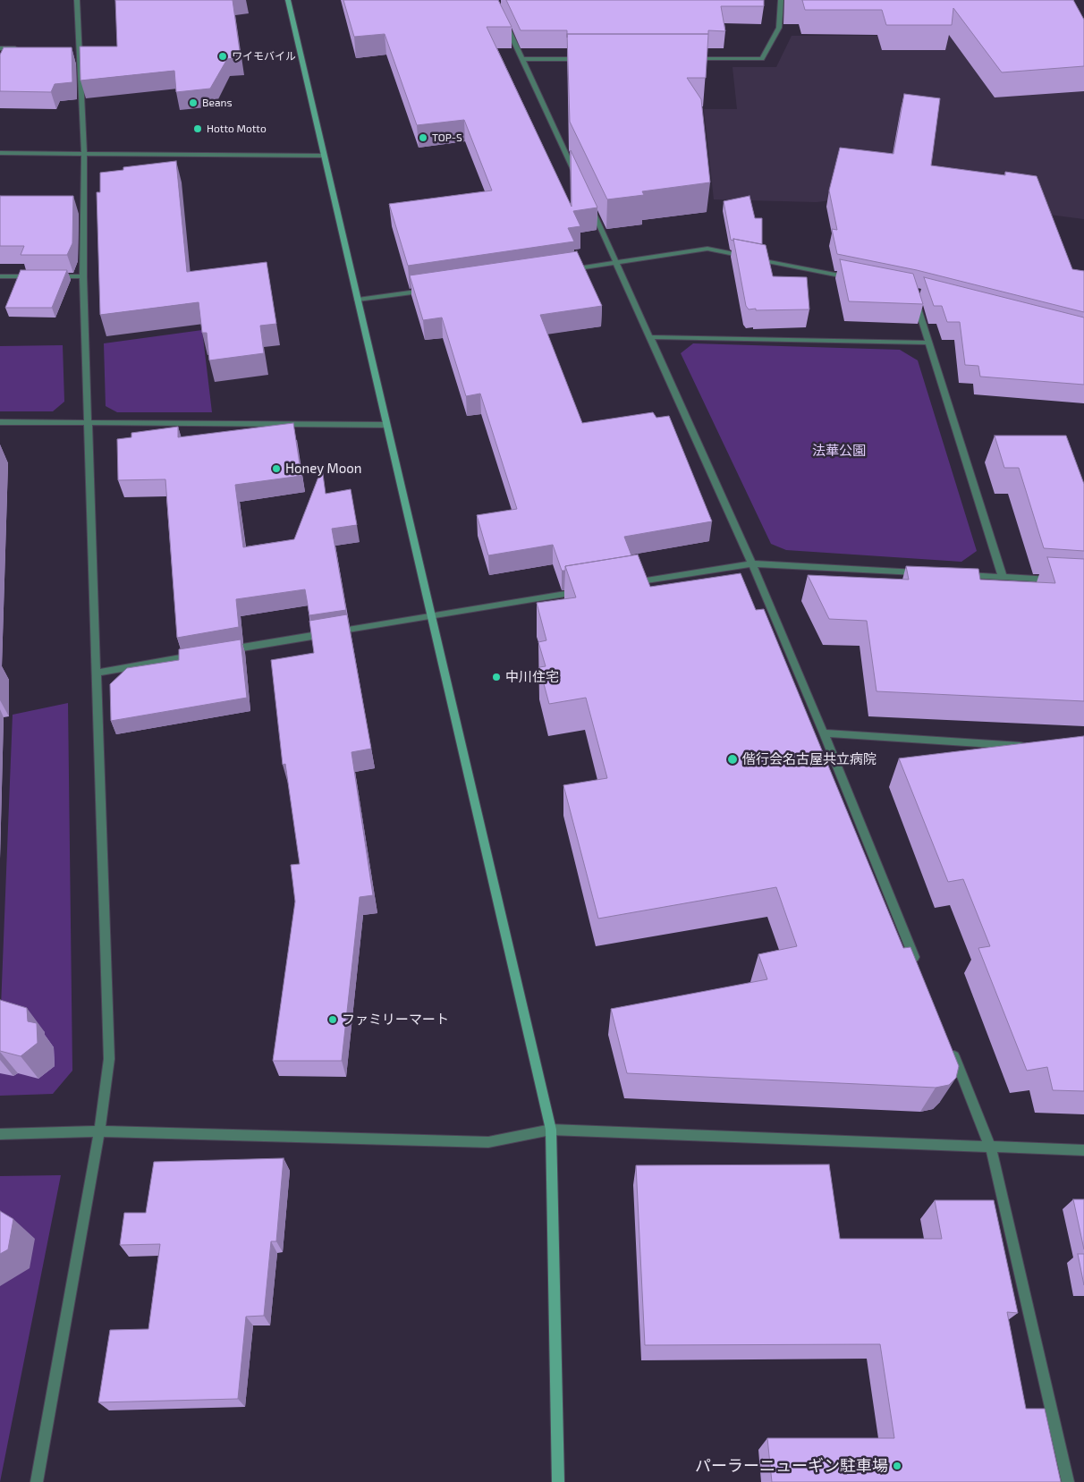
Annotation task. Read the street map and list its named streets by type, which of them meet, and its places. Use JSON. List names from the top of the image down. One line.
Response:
{"parks":["法華公園"],"places":["ワイモバイル","Beans","Hotto Motto","TOP-S","Honey Moon","中川住宅","偕行会名古屋共立病院","ファミリーマート","パーラーニューギン駐車場"]}
